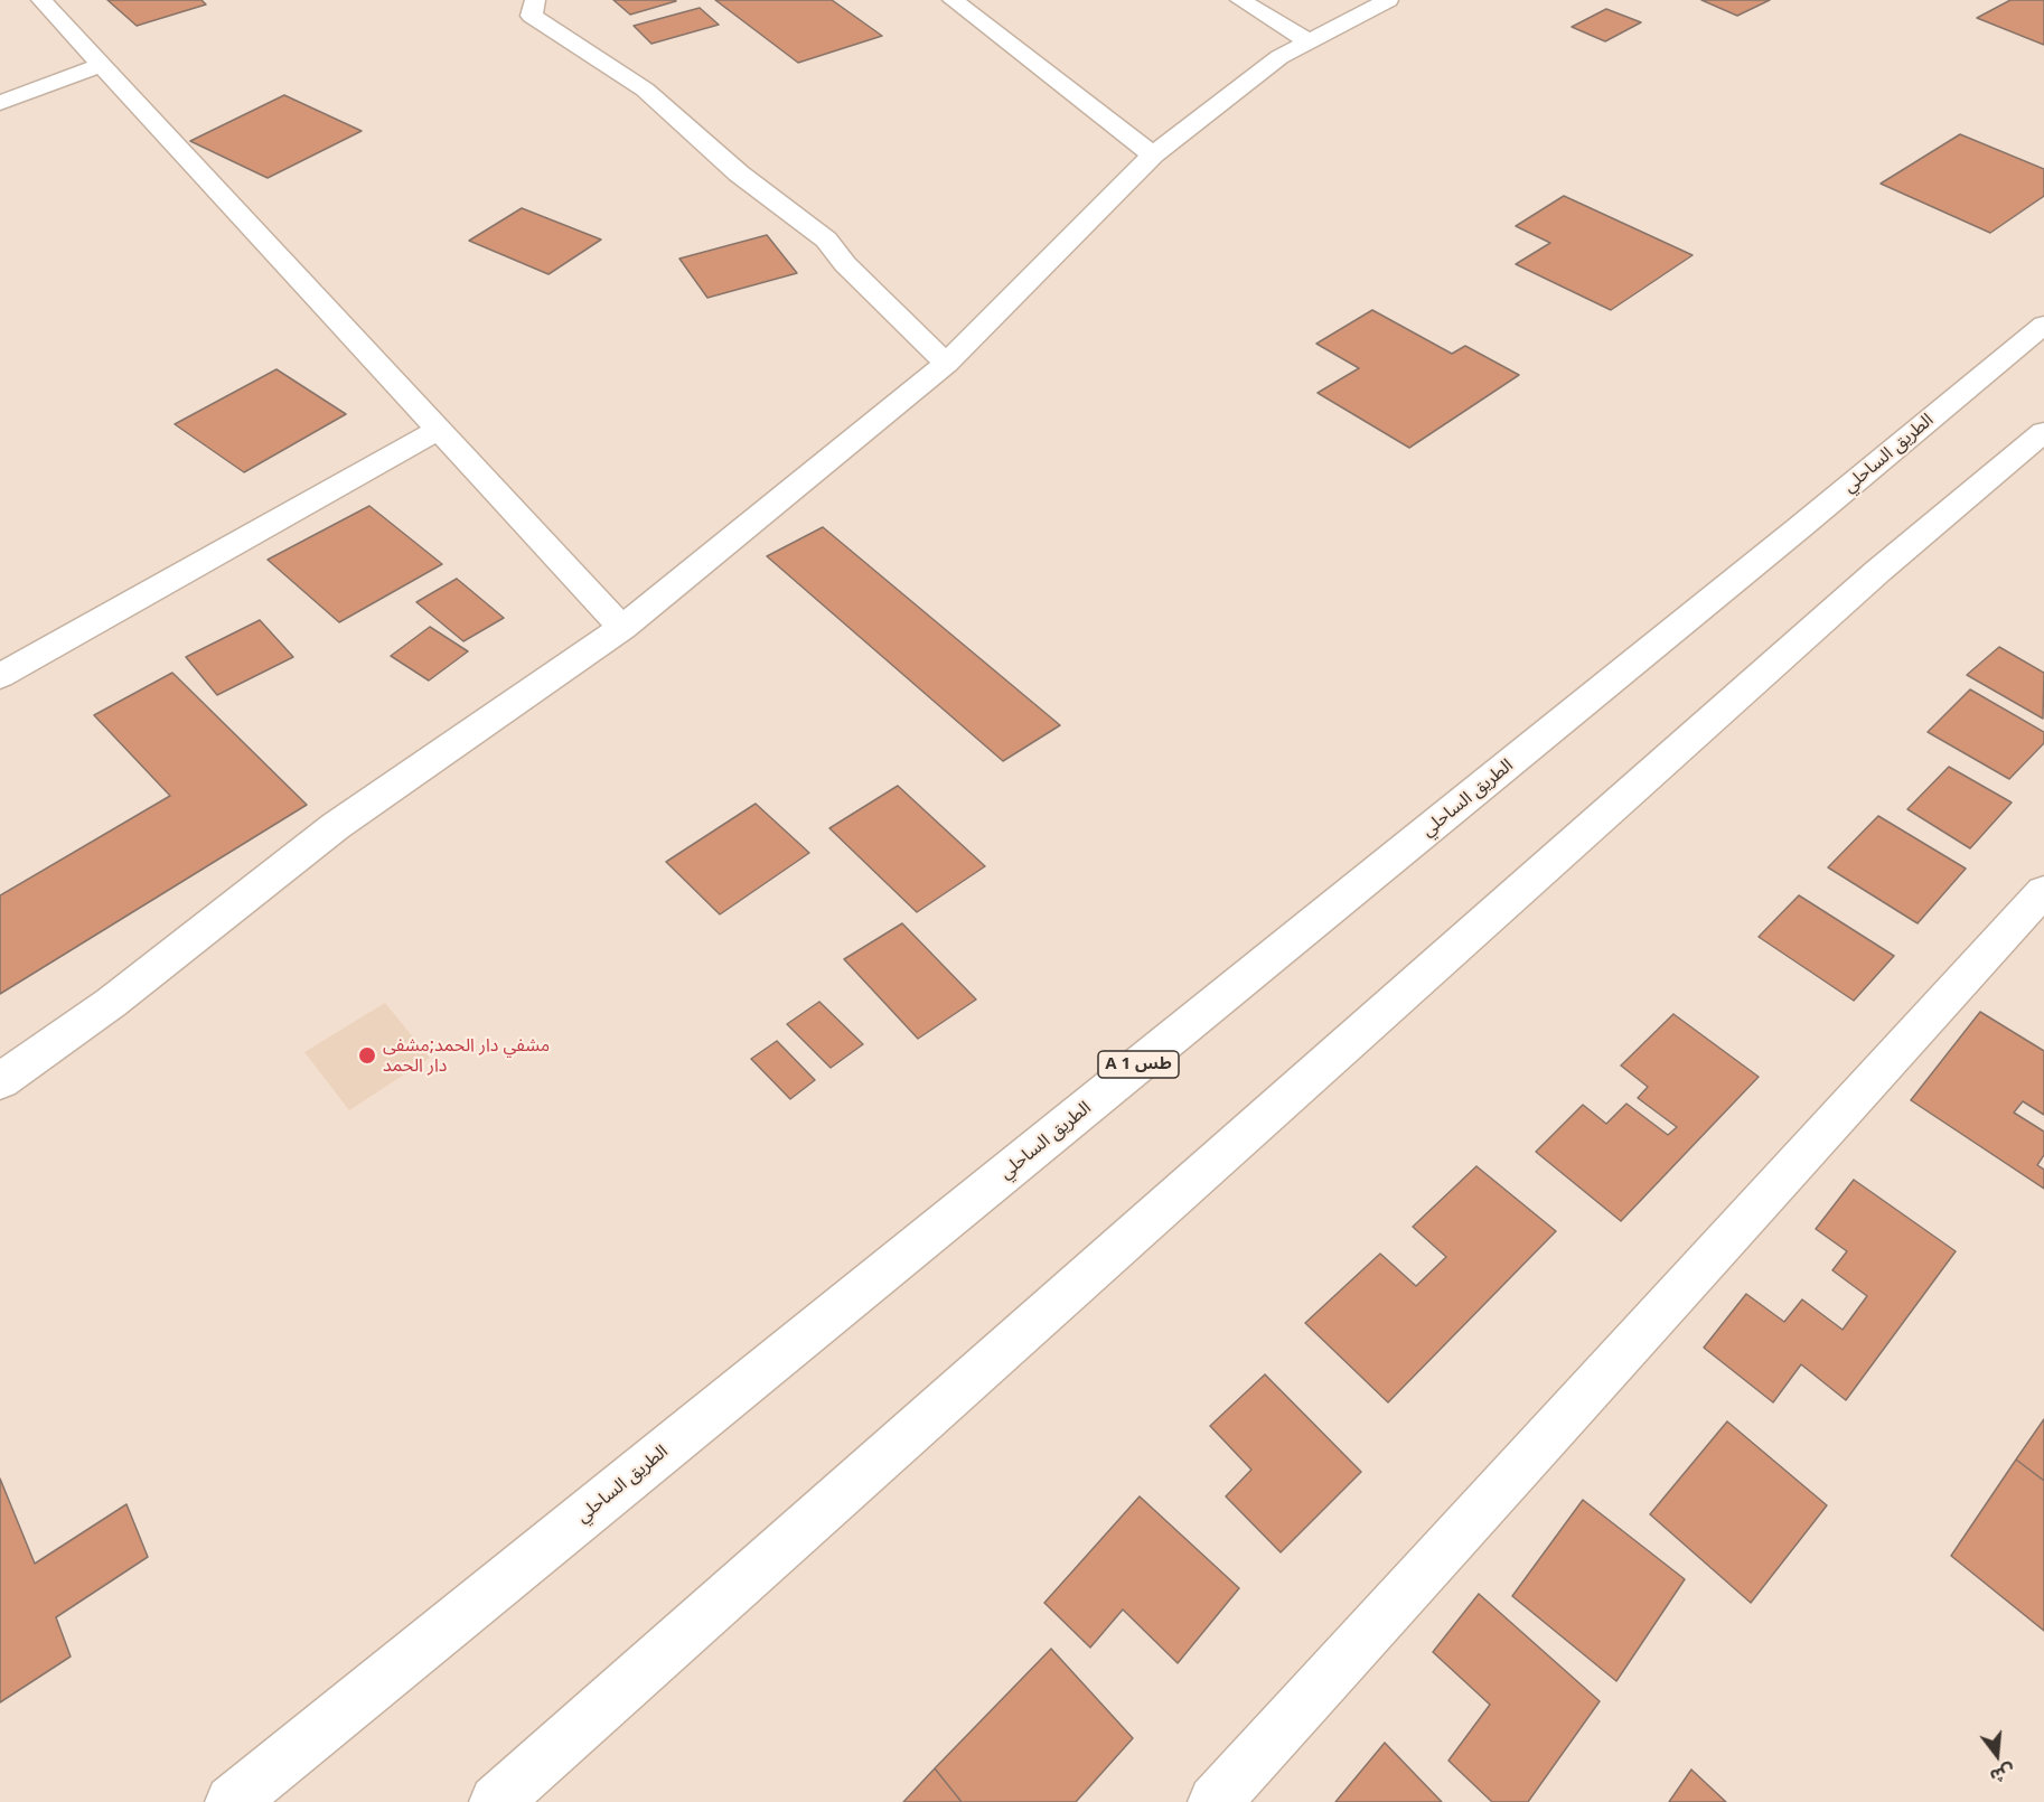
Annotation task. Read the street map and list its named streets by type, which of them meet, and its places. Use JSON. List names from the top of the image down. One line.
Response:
{"streets":{"main road":["الطريق الساحلي","A 1 طس"]},"places":["مشفي دار الحمد;مشفى دار الحمد"],"north":"bottom"}
